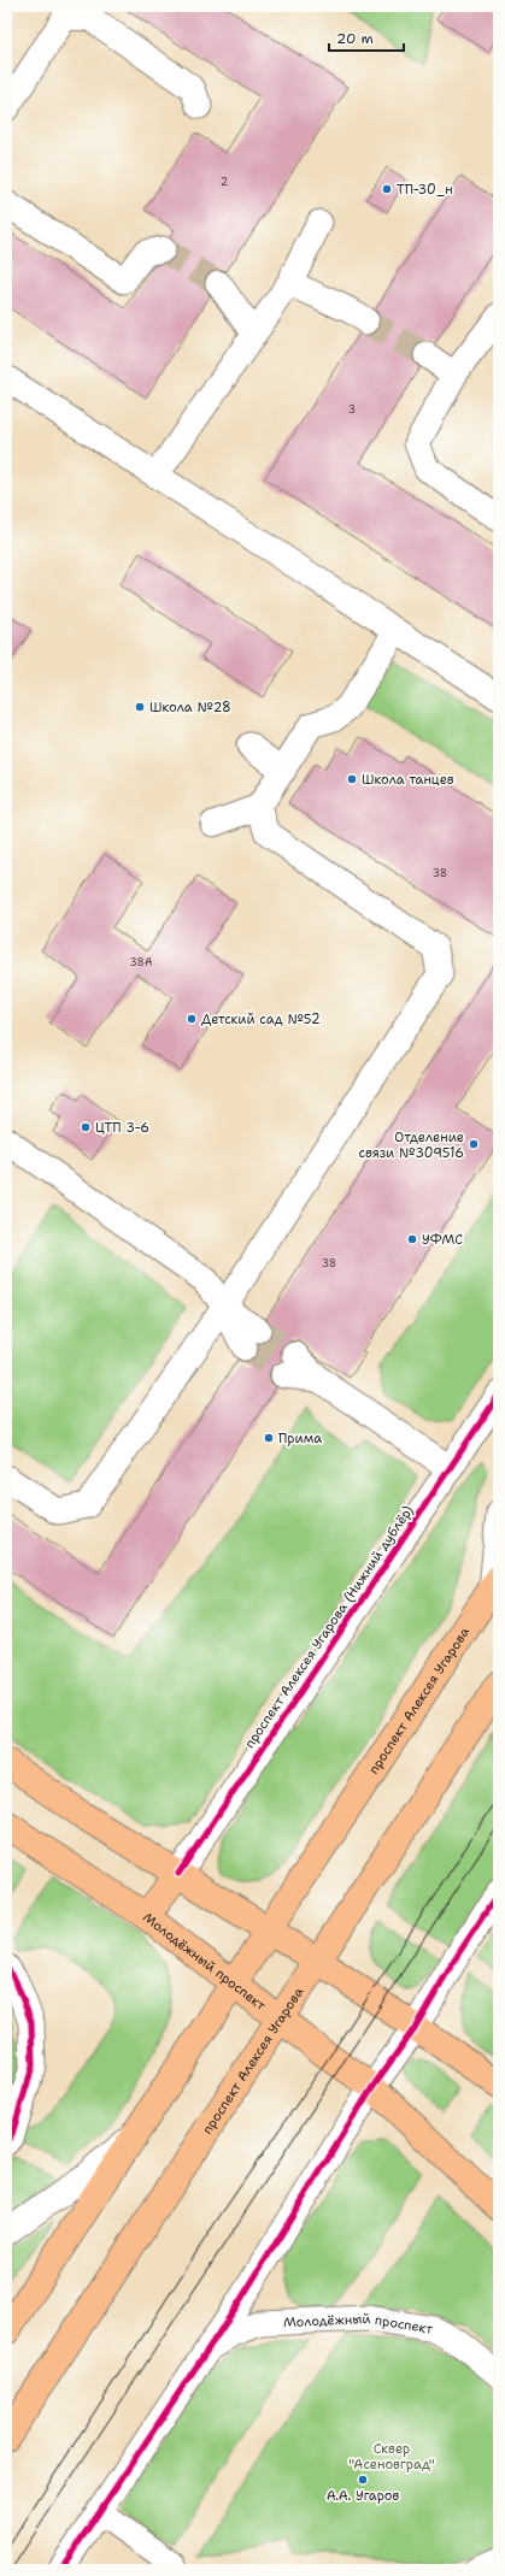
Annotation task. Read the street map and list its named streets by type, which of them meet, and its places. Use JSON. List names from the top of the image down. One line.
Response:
{"streets":{"main road":["проспект Алексея Угарова","Молодёжный проспект"],"street":["проспект Алексея Угарова (Нижний дублёр)"]},"crossings":[["проспект Алексея Угарова","Молодёжный проспект"]],"parks":["Сквер \"Асеновград\""],"places":["ТП-30_н","Школа №28","Школа танцев","Детский сад №52","ЦТП 3-6","Отделение связи №309516","УФМС","Прима","А.А. Угаров"],"house_numbers":["2","3","38","38А","38"],"scale_bar":"20 m"}
